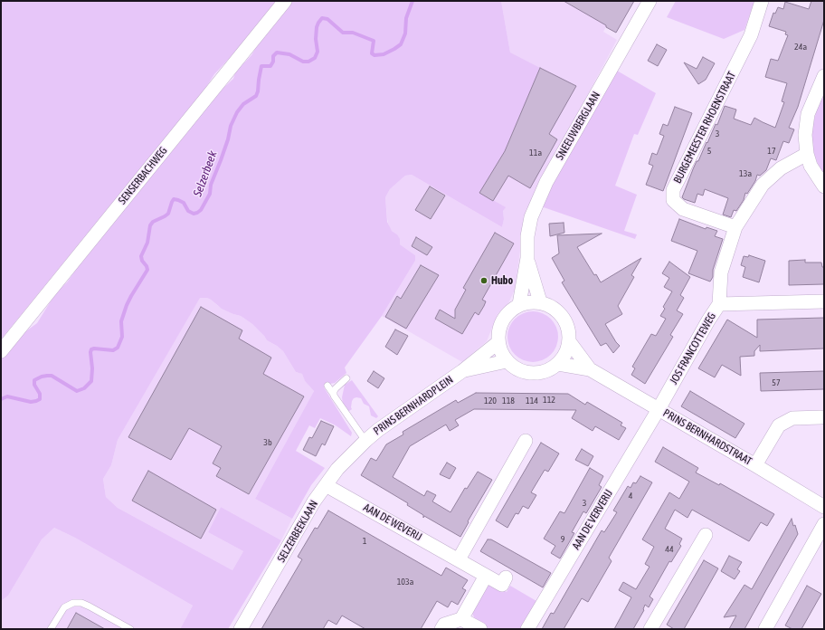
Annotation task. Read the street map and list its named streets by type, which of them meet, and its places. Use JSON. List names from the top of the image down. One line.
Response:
{"streets":{"street":["SNEEUWBERGLAAN","BURGEMEESTER RHOENSTRAAT","SENSERBACHWEG","JOS FRANCOTTEWEG","PRINS BERNHARDPLEIN","PRINS BERNHARDSTRAAT","AAN DE VERVERIJ","AAN DE WEVERIJ","SELZERBEEKLAAN"]},"crossings":[["SNEEUWBERGLAAN","PRINS BERNHARDPLEIN"],["JOS FRANCOTTEWEG","PRINS BERNHARDSTRAAT"],["JOS FRANCOTTEWEG","AAN DE VERVERIJ"],["PRINS BERNHARDPLEIN","SELZERBEEKLAAN"],["PRINS BERNHARDSTRAAT","AAN DE VERVERIJ"],["AAN DE WEVERIJ","SELZERBEEKLAAN"]],"water":["Selzerbeek"],"places":["Hubo"],"house_numbers":["24a","3","5","17","11a","13a","57","112","120","118","114","3b","4","3","9","1","44","103a"]}
